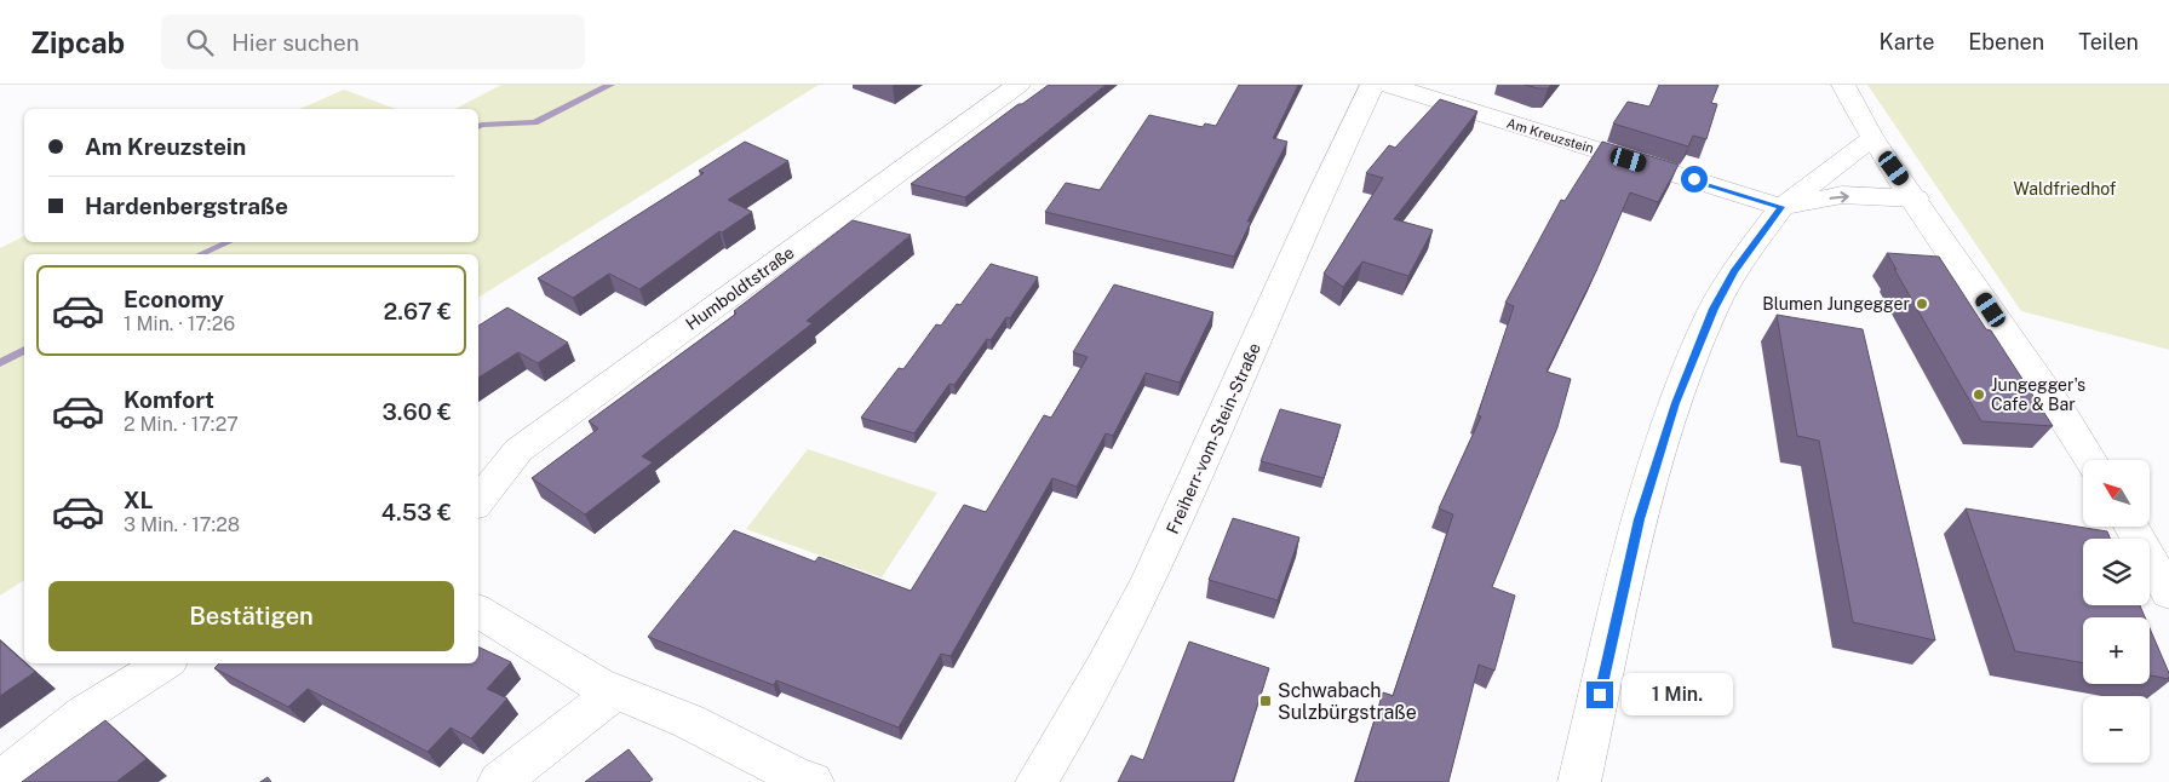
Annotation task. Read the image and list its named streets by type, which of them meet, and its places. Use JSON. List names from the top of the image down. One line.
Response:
{"streets":{"street":["Am Kreuzstein","Humboldtstraße","Freiherr-vom-Stein-Straße"]},"parks":["Waldfriedhof"],"places":{"other":["Blumen Jungegger","Jungegger's Cafe & Bar"],"transit":["Schwabach Sulzbürgstraße"]},"north":"top left","page":{"header":"Zipcab","search":"Hier suchen","nav":["Karte","Ebenen","Teilen"],"banner":["Am Kreuzstein","Hardenbergstraße"],"list":[{"name":"Economy","note":"1 Min. · 17:26","value":"2.67 €"},{"name":"Komfort","note":"2 Min. · 17:27","value":"3.60 €"},{"name":"XL","note":"3 Min. · 17:28","value":"4.53 €"}],"map_buttons":["+","−"],"buttons":"Bestätigen","bubble":"1 Min."}}
